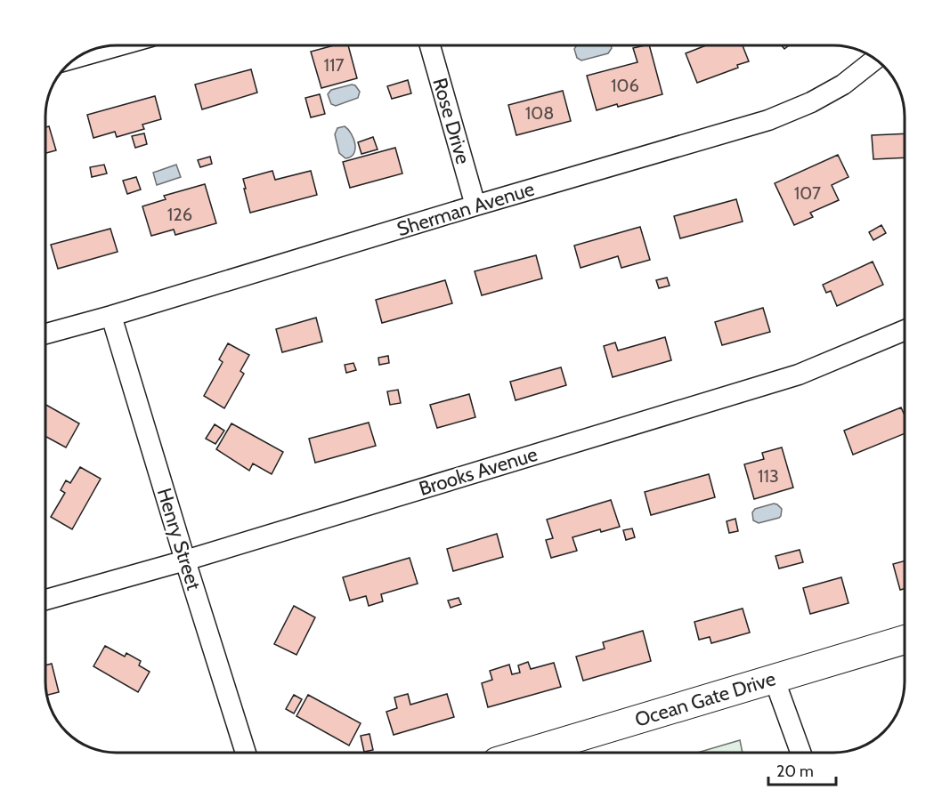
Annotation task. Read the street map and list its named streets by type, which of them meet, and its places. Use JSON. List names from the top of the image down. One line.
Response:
{"streets":{"main road":["Ocean Gate Drive"],"street":["Rose Drive","Sherman Avenue","Brooks Avenue","Henry Street"]},"crossings":[["Rose Drive","Sherman Avenue"],["Sherman Avenue","Henry Street"],["Brooks Avenue","Henry Street"]],"house_numbers":["117","106","108","107","126","113"],"scale_bar":"20 m"}
